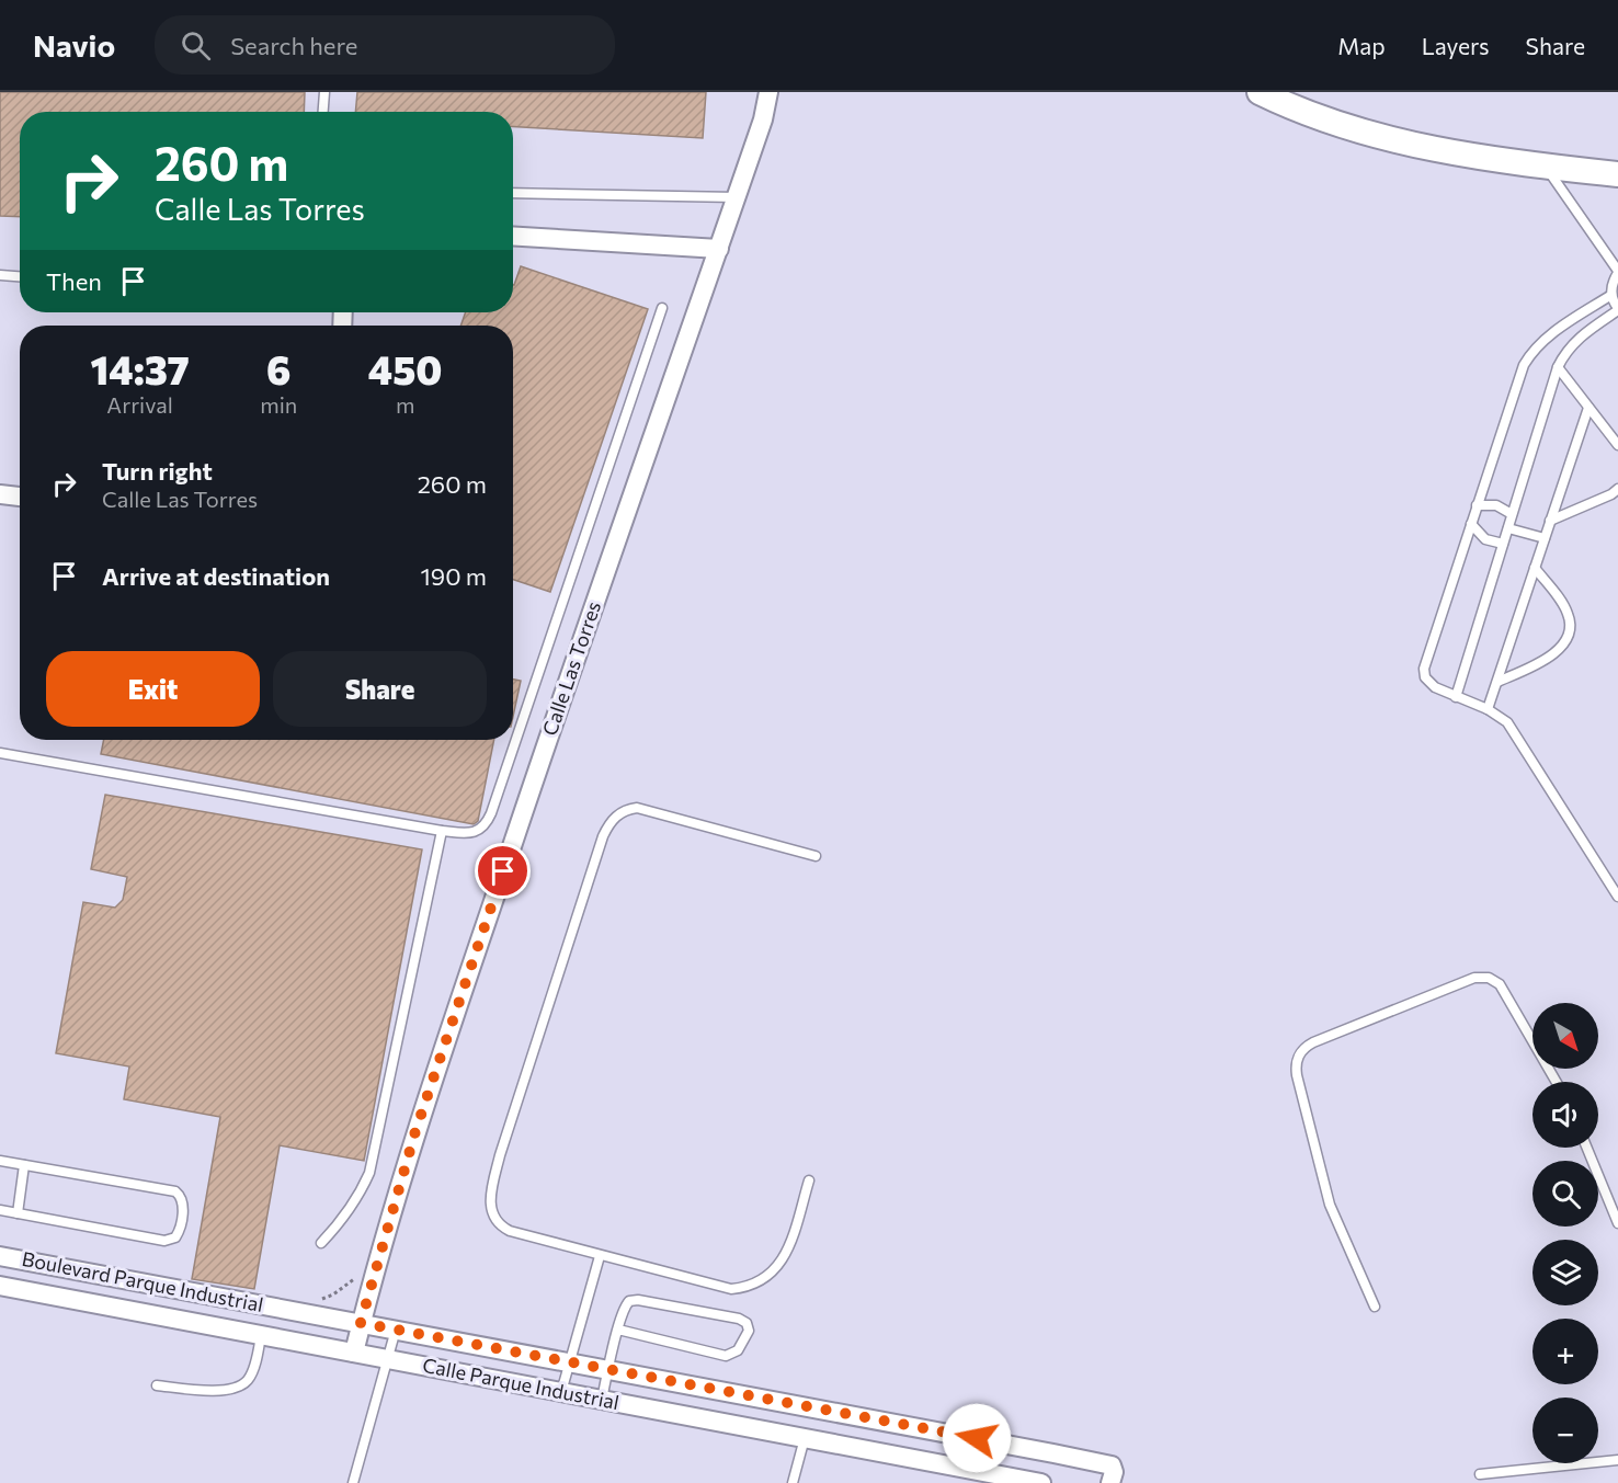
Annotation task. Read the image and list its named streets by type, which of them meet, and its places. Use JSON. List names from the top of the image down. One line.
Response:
{"streets":{"street":["Calle Las Torres","Boulevard Parque Industrial","Calle Parque Industrial"]},"crossings":[["Calle Las Torres","Calle Parque Industrial"],["Boulevard Parque Industrial","Calle Parque Industrial"]],"north":"bottom right","page":{"header":"Navio","search":"Search here","nav":["Map","Layers","Share"],"turn":["260 m","Calle Las Torres"],"then":"Then","eta":["14:37","Arrival","6","min","450","m"],"list":[{"name":"Turn right","note":"Calle Las Torres","value":"260 m"},{"name":"Arrive at destination","value":"190 m"}],"buttons":["Exit","Share"],"map_buttons":["+","−"]}}
